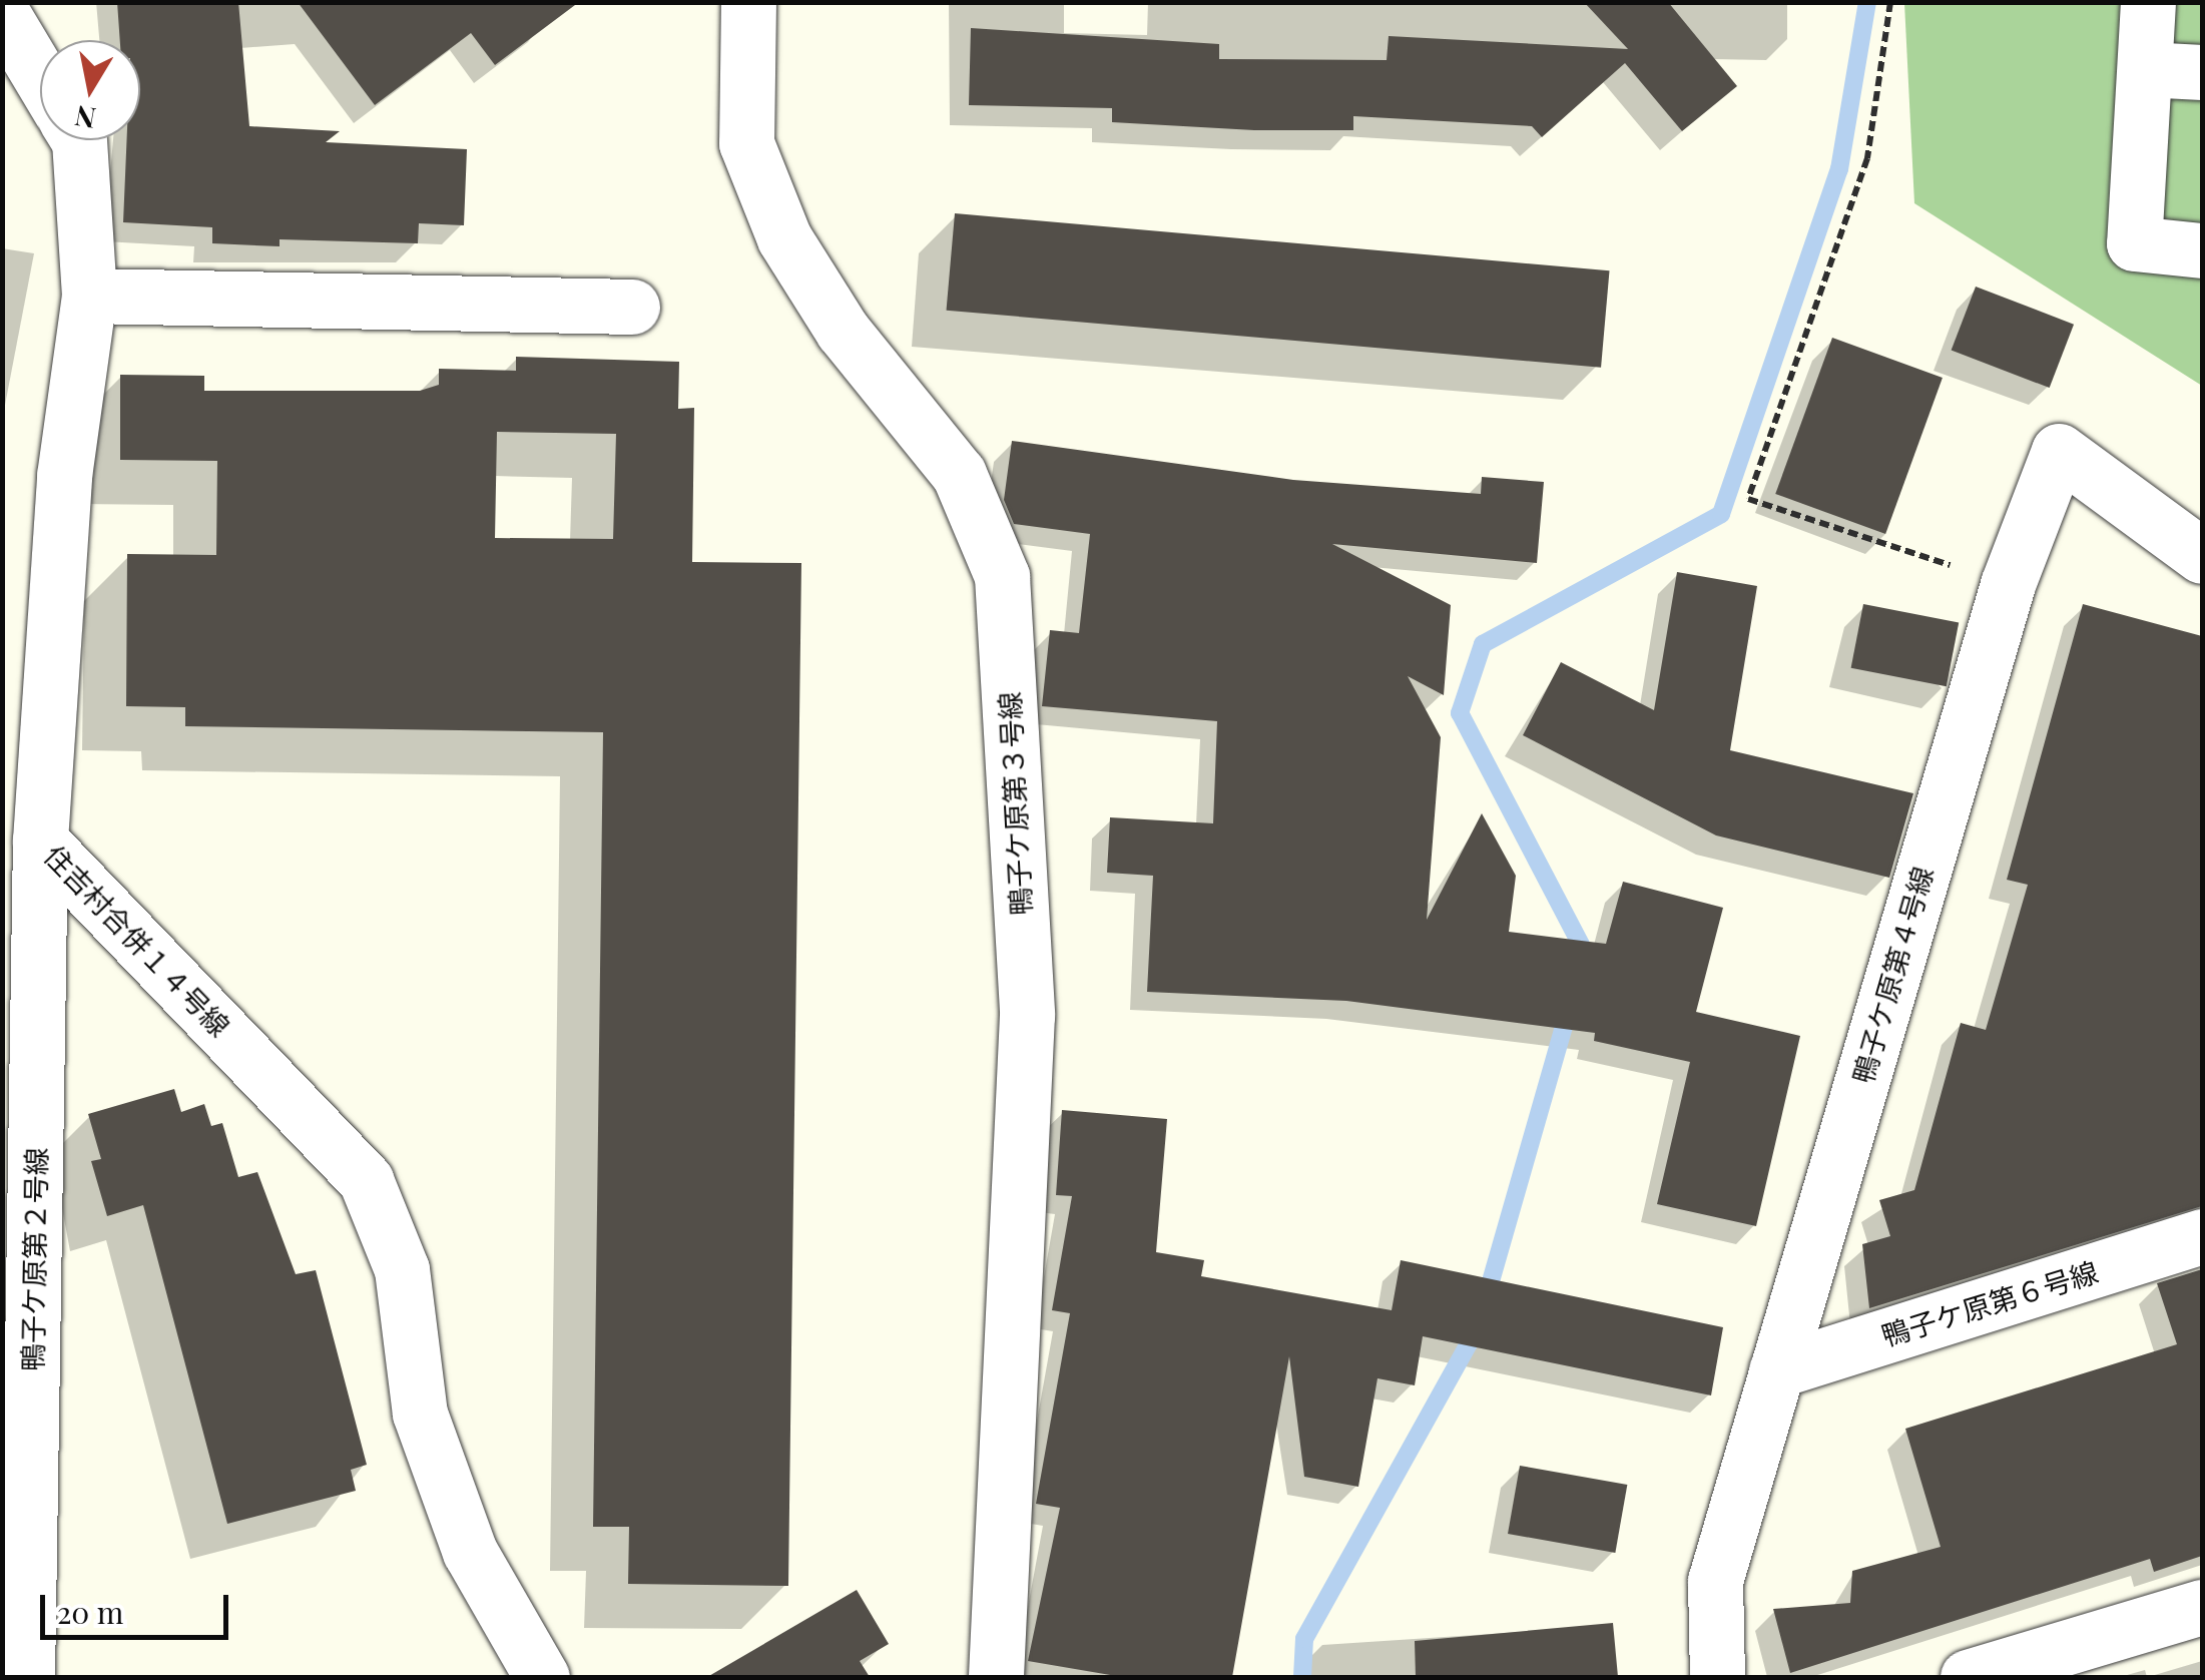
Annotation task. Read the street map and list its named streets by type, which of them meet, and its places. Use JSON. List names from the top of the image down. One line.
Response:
{"streets":{"street":["鴨子ケ原第３号線","住吉村合併１４号線","鴨子ケ原第４号線","鴨子ケ原第２号線","鴨子ケ原第６号線"]},"crossings":[["住吉村合併１４号線","鴨子ケ原第２号線"],["鴨子ケ原第４号線","鴨子ケ原第６号線"]],"scale_bar":"20 m","north":"bottom"}
